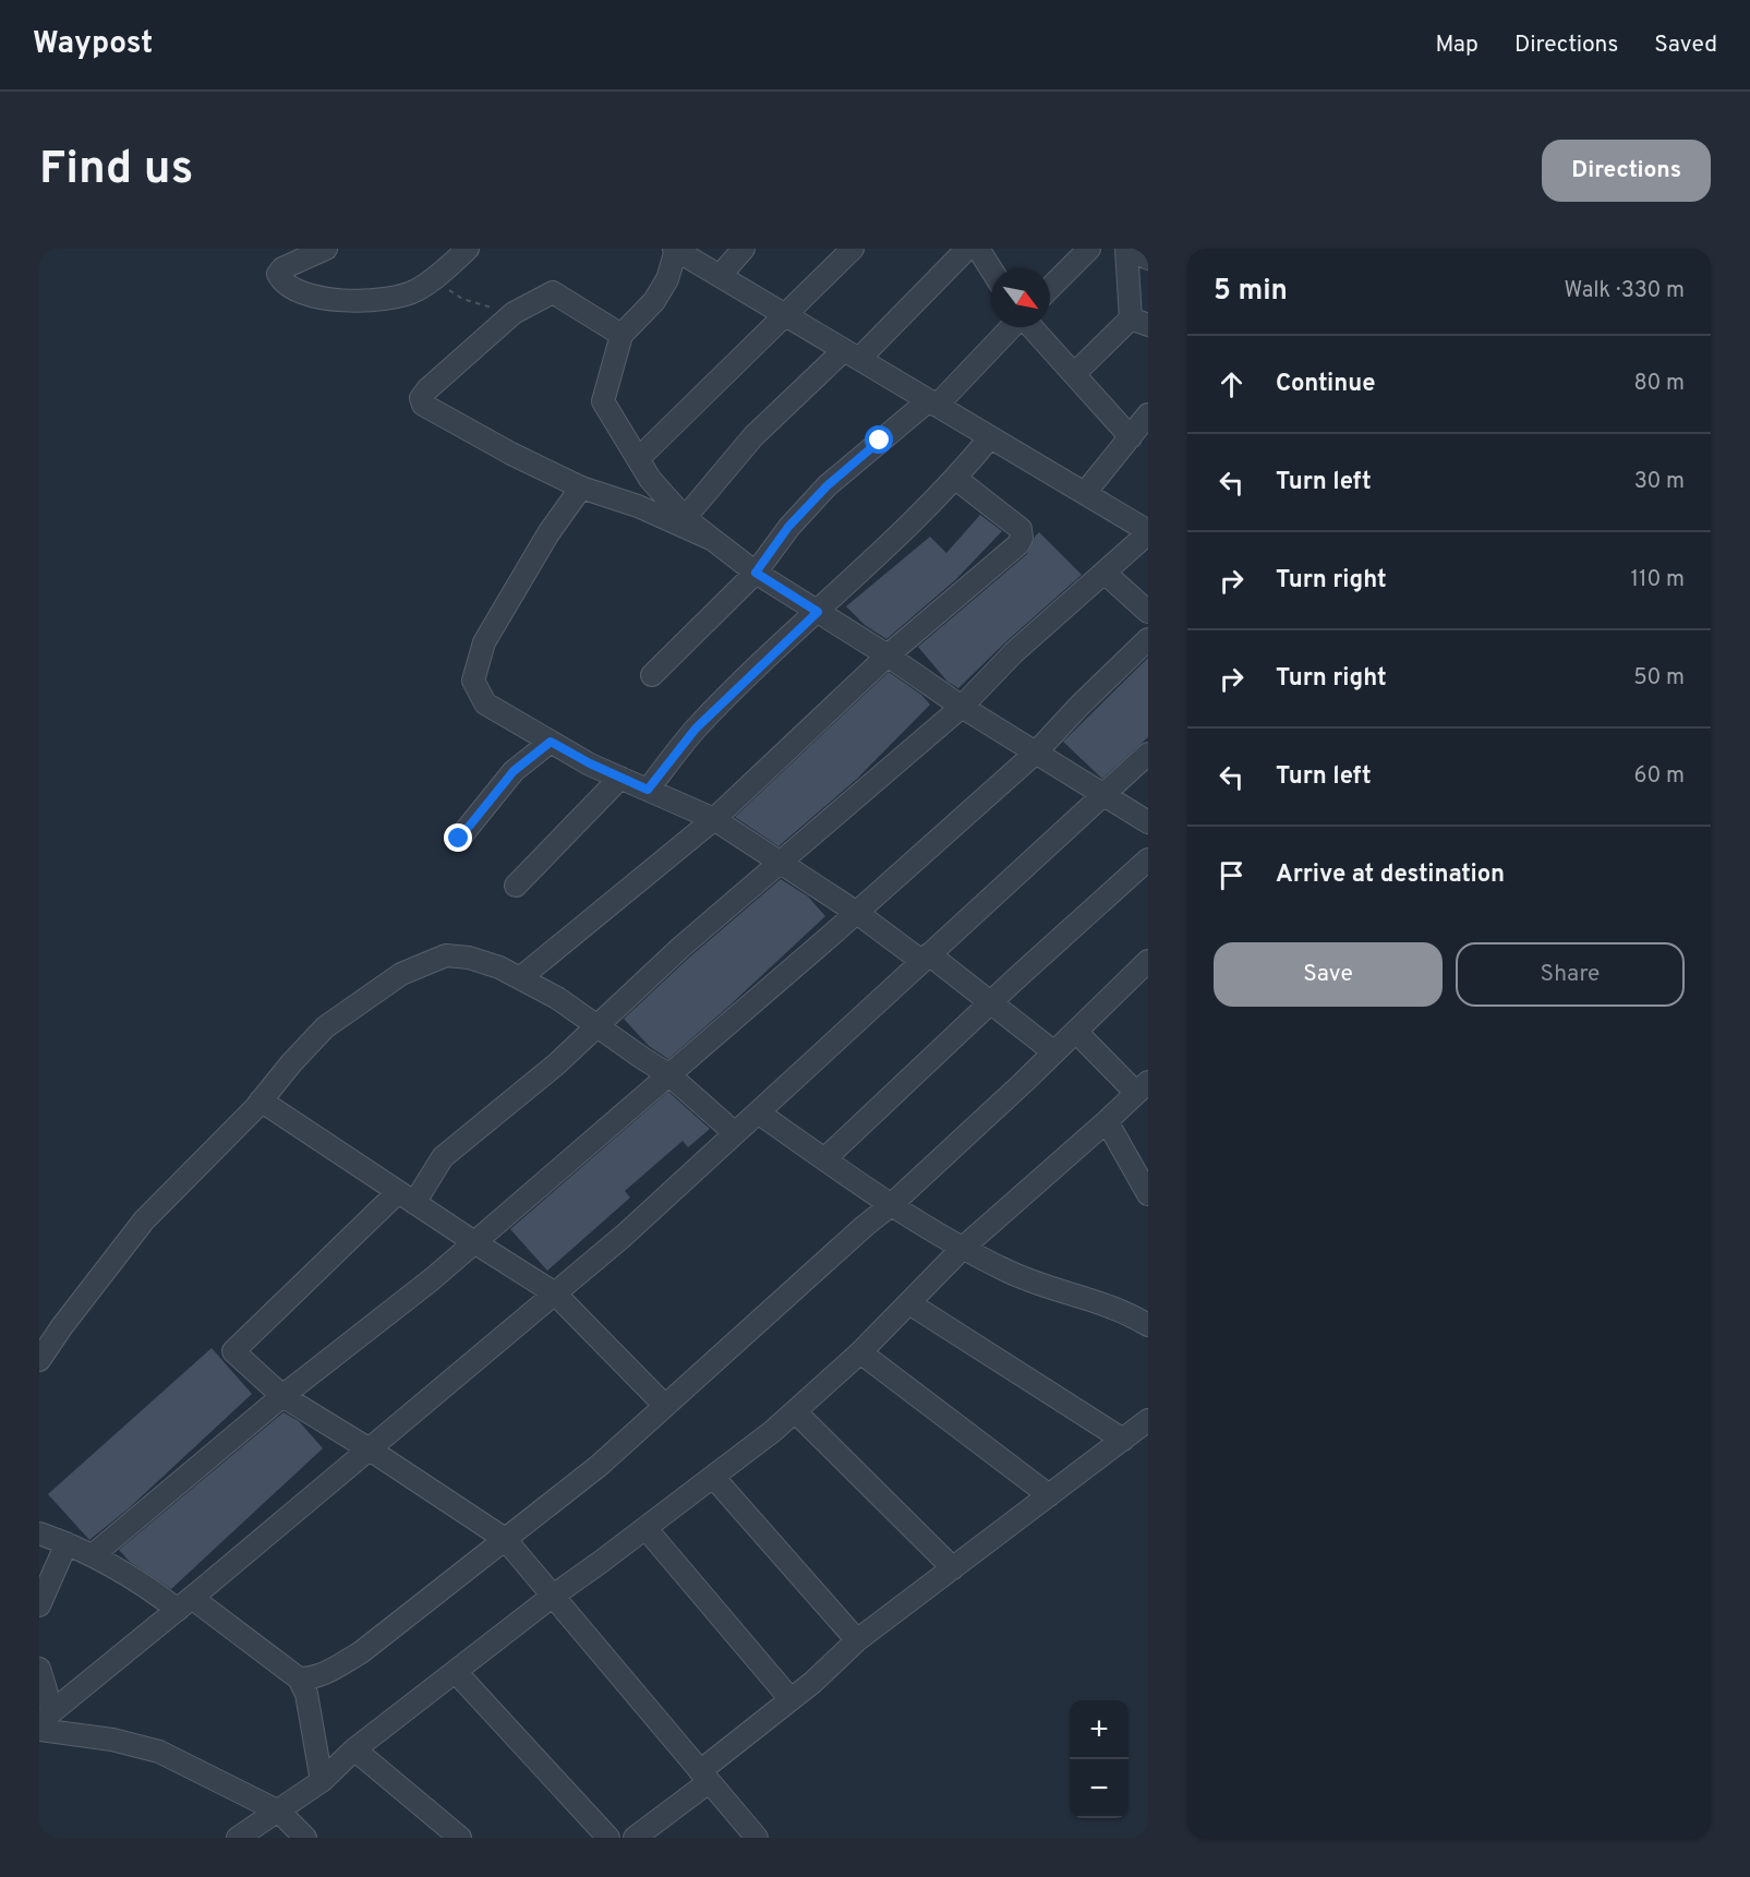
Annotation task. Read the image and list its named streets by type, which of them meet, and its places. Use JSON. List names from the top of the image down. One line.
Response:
{"north":"bottom right","page":{"header":"Waypost","nav":["Map","Directions","Saved"],"buttons":["Directions",["Save","Share"]],"title":"Find us","heading":["5 min","Walk · 330 m"],"list":[["Continue","80 m"],["Turn left","30 m"],["Turn right","110 m"],["Turn right","50 m"],["Turn left","60 m"],"Arrive at destination"],"map_buttons":["+","−"]}}
